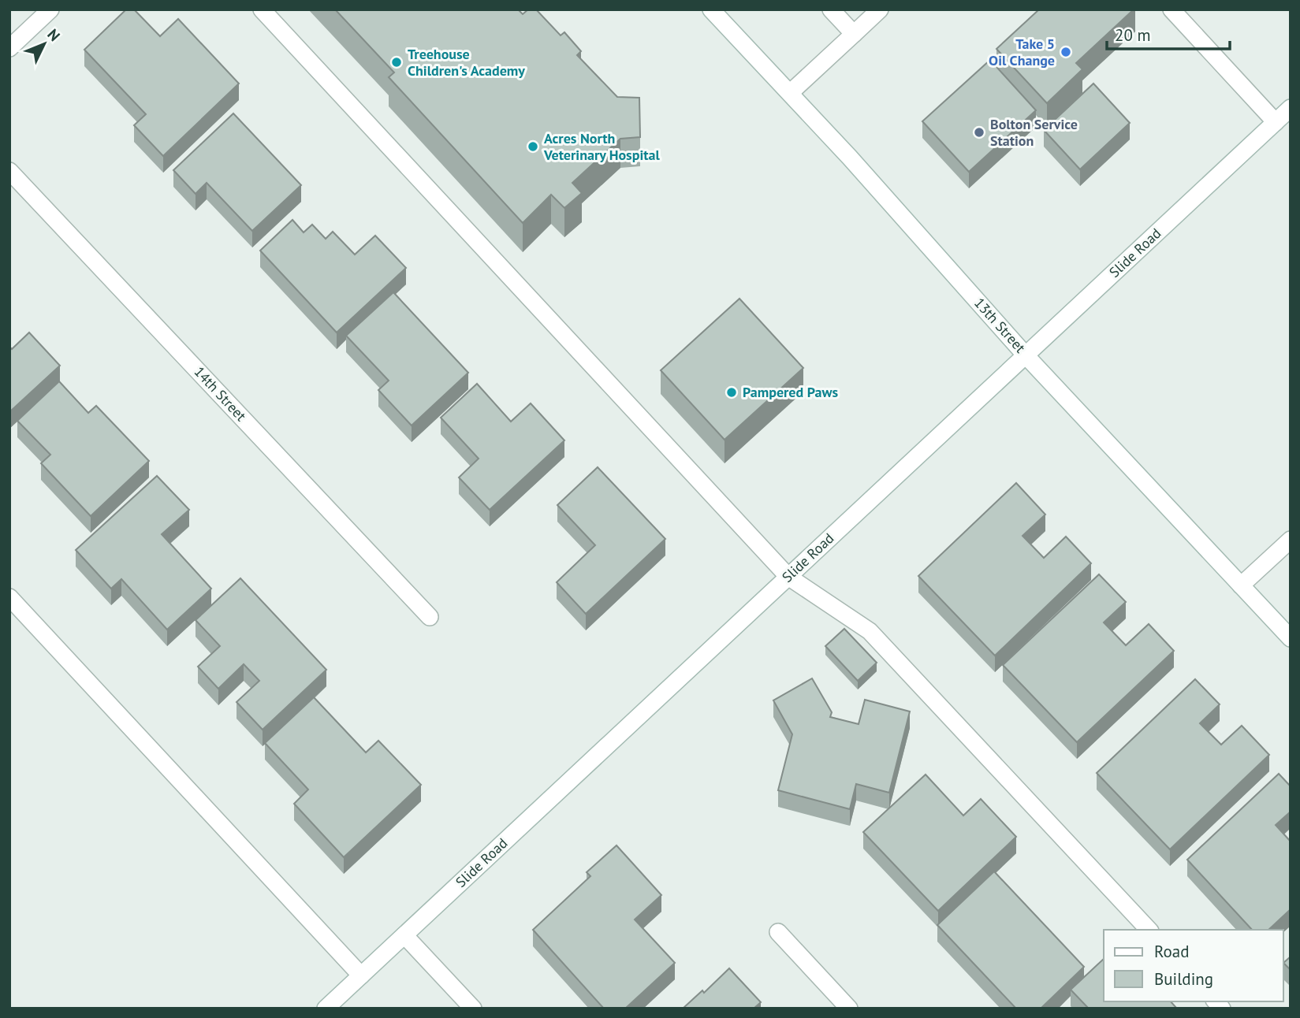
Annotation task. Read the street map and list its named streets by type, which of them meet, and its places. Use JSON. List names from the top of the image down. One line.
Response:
{"streets":{"street":["Slide Road","13th Street","14th Street"]},"crossings":[["Slide Road","13th Street"]],"places":["Take 5 Oil Change","Treehouse Children's Academy","Bolton Service Station","Acres North Veterinary Hospital","Pampered Paws"],"legend":["Road","Building"],"scale_bar":"20 m","north":"top right"}
